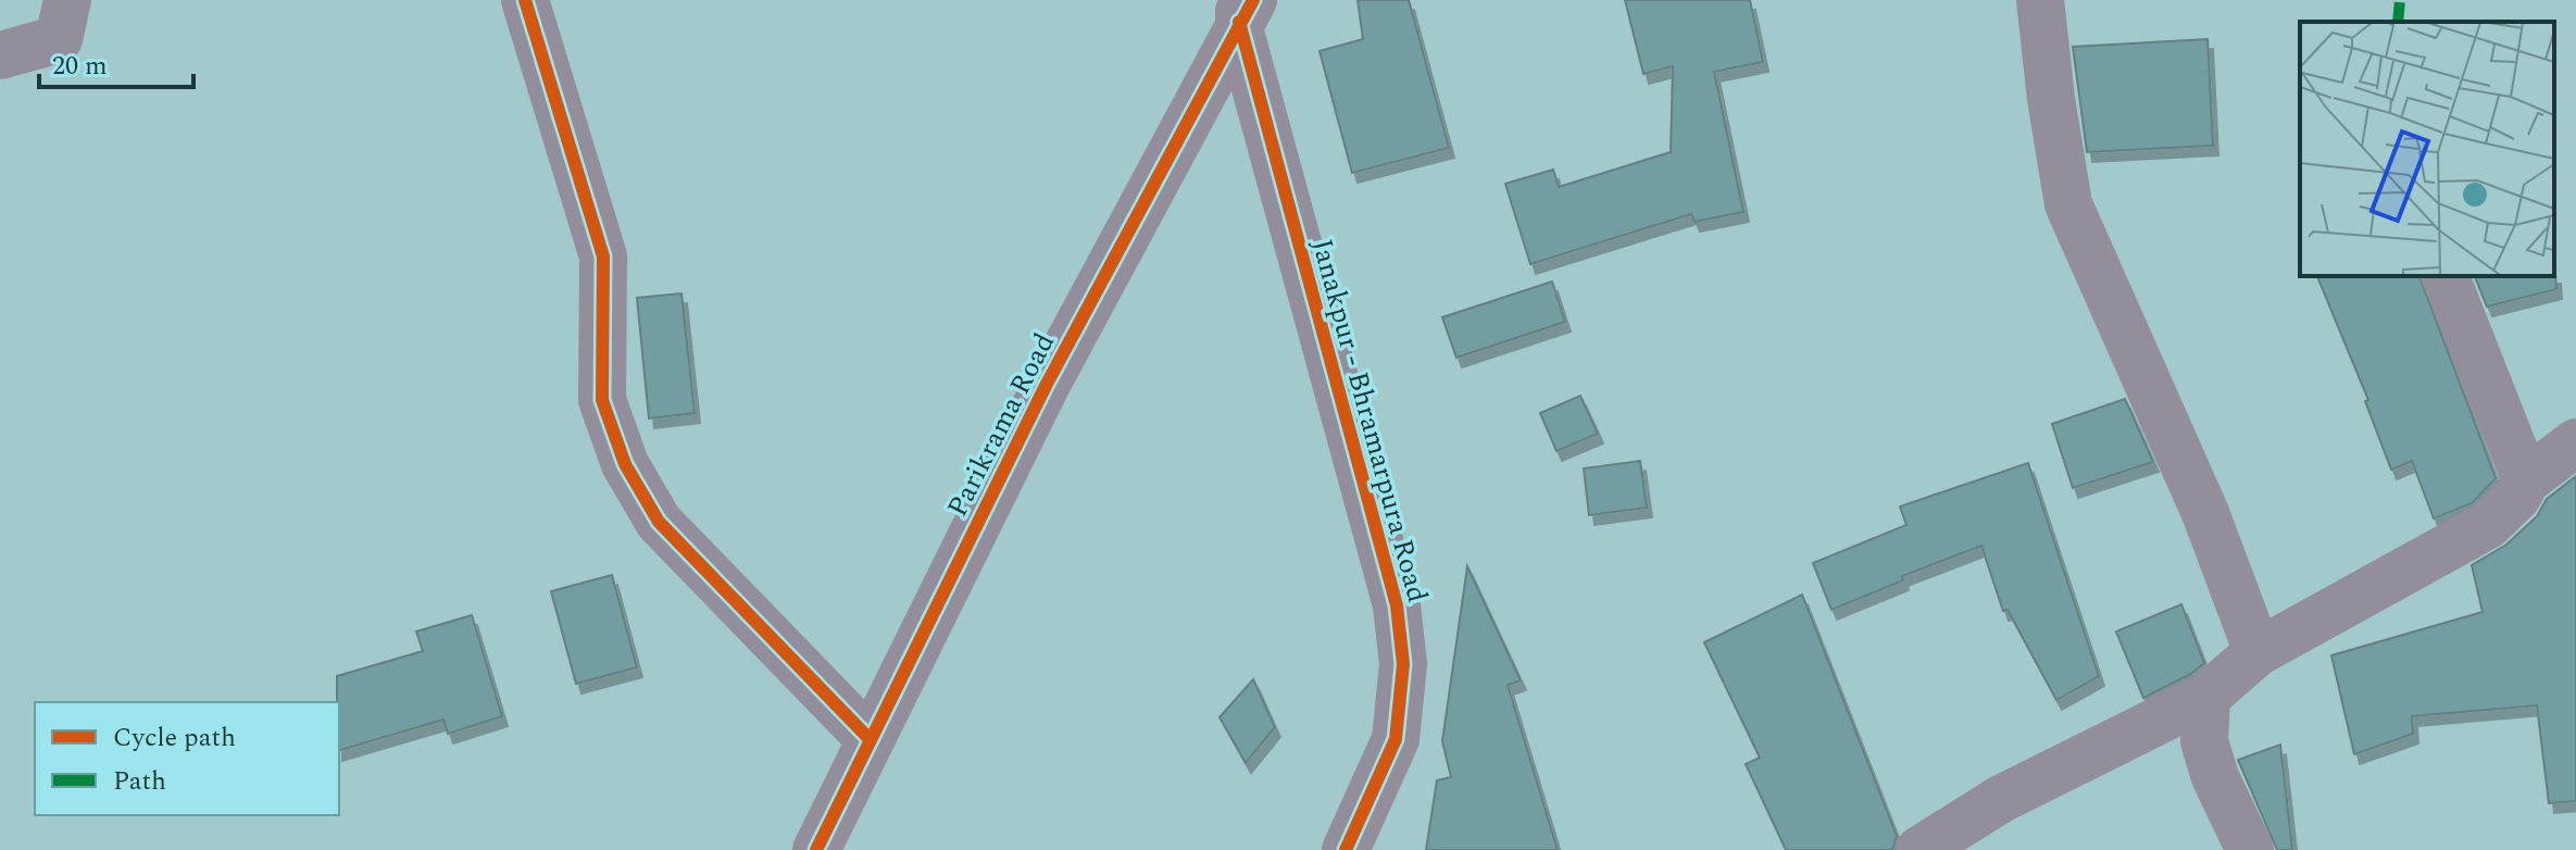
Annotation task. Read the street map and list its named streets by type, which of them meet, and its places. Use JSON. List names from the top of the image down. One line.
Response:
{"streets":{"street":["Janakpur - Bhramarpura Road","Parikrama Road"]},"crossings":[["Janakpur - Bhramarpura Road","Parikrama Road"]],"legend":["Cycle path","Path"],"scale_bar":"20 m"}
